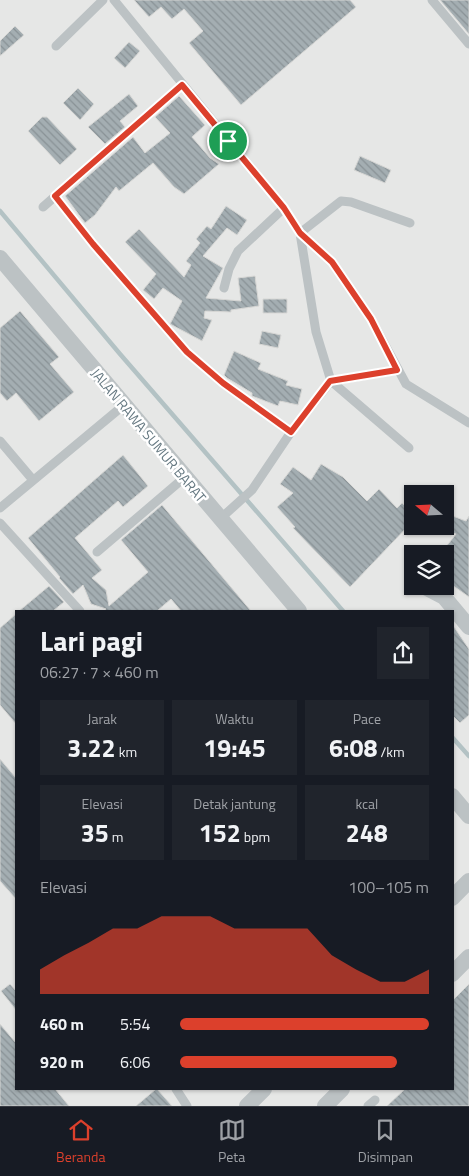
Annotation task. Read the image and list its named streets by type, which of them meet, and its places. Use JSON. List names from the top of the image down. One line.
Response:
{"streets":{"street":["JALAN RAWA SUMUR BARAT"]},"north":"left","page":{"heading":["Lari pagi","06:27 · 7 × 460 m"],"stats":[["Jarak","3.22 km"],["Waktu","19:45"],["Pace","6:08 /km"],["Elevasi","35 m"],["Detak jantung","152 bpm"],["kcal","248"]],"chart":["Elevasi","100–105 m"],"list":[{"name":"460 m","note":"5:54"},{"name":"920 m","note":"6:06"}],"tabs":["Beranda","Peta","Disimpan"]}}
